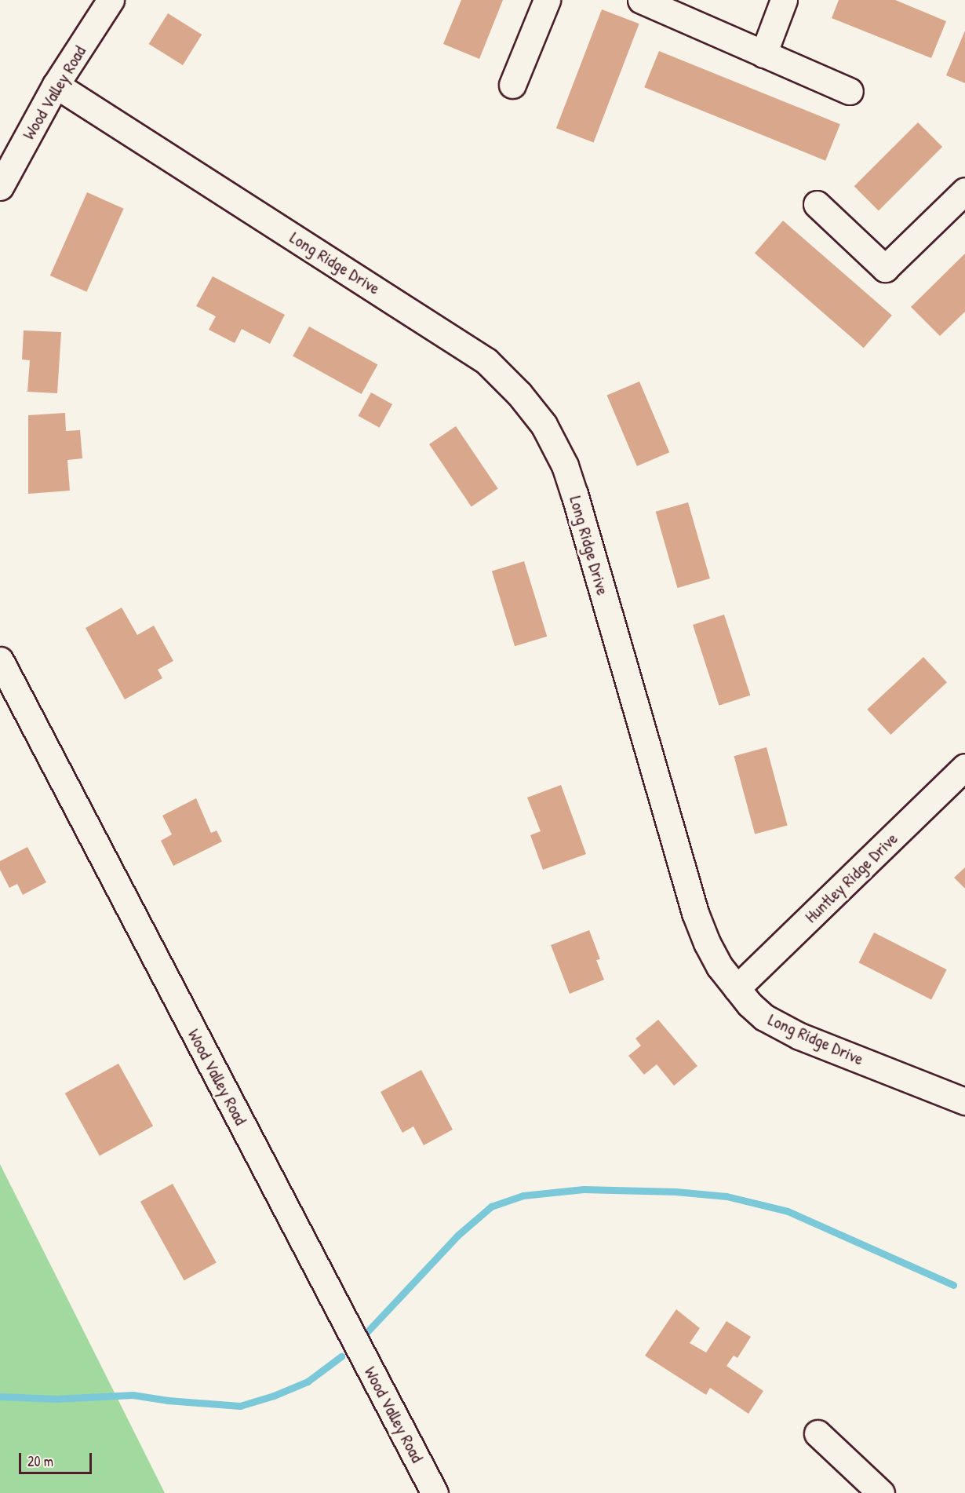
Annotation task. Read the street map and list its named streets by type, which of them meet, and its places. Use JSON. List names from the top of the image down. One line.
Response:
{"streets":{"street":["Wood Valley Road","Long Ridge Drive","Huntley Ridge Drive"]},"crossings":[["Wood Valley Road","Long Ridge Drive"],["Long Ridge Drive","Huntley Ridge Drive"]],"scale_bar":"20 m"}
